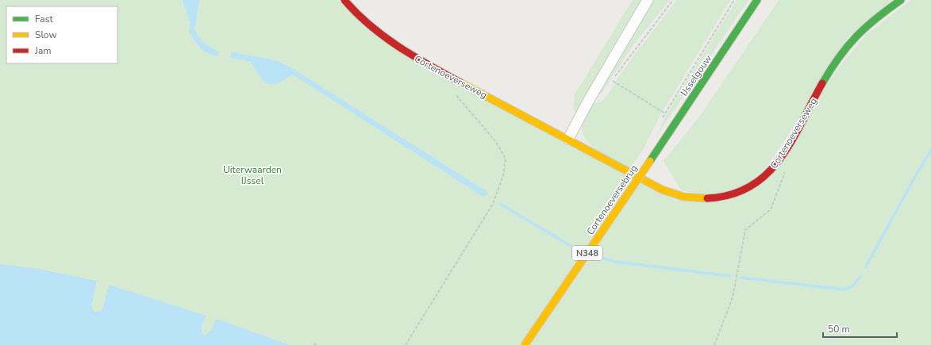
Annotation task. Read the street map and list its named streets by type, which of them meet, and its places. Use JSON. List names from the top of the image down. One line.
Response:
{"streets":{"street":["IJsselgouw","Cortenoeverseweg","Cortenoeversebrug","N348"]},"crossings":[["IJsselgouw","Cortenoeversebrug"]],"parks":["Uiterwaarden IJssel"],"legend":["Fast","Slow","Jam"],"scale_bar":"50 m"}
